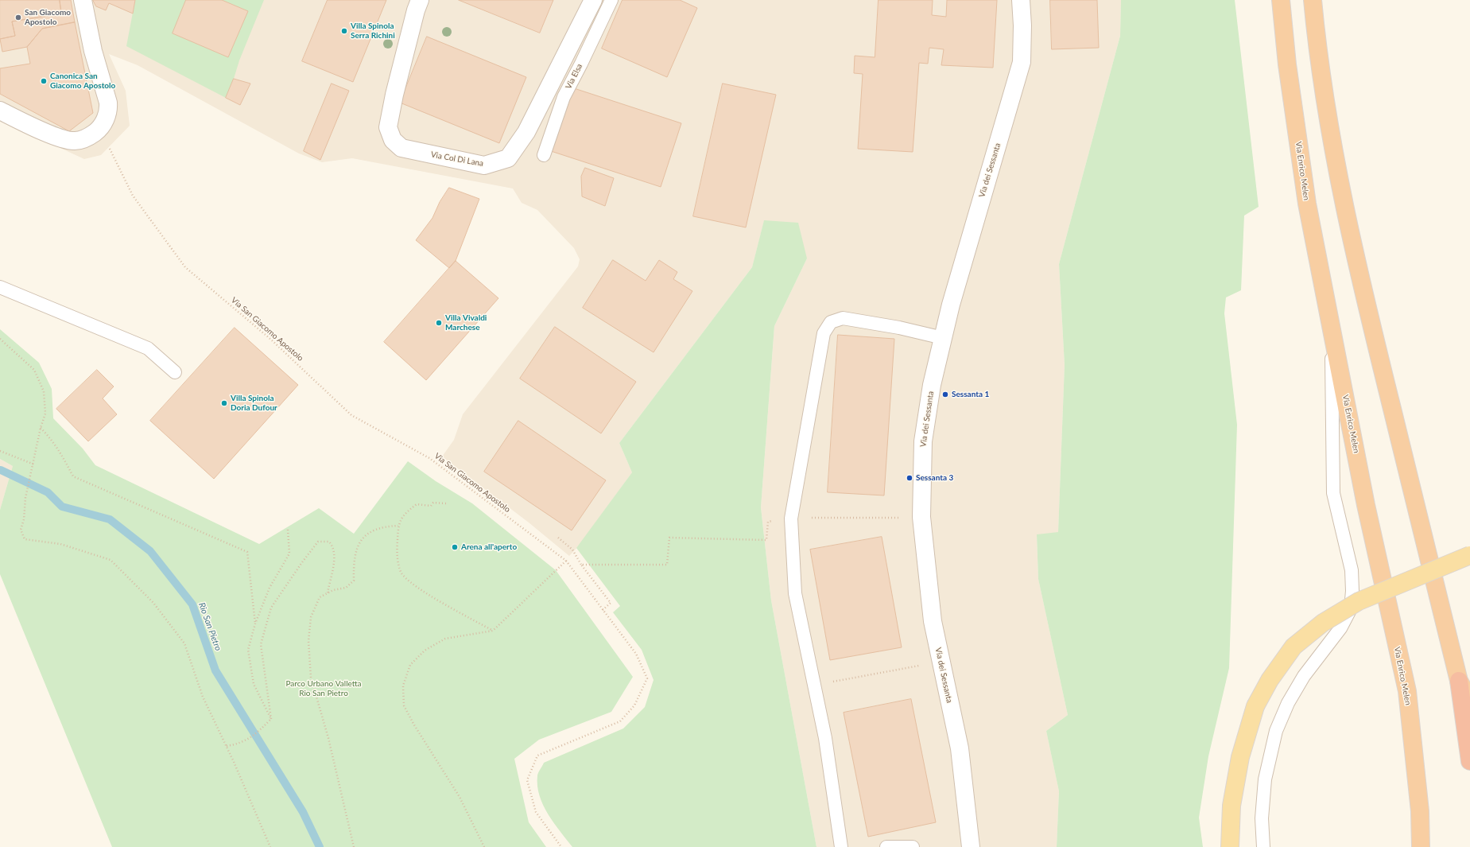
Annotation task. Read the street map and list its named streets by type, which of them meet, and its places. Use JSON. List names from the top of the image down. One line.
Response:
{"streets":{"highway":["Via Enrico Melen"],"street":["Via Col Di Lana","Via dei Sessanta"],"lane":["Via Elsa"],"path":["Via San Giacomo Apostolo"]},"water":["Rio San Pietro"],"parks":["Parco Urbano Valletta Rio San Pietro"],"places":["San Giacomo Apostolo","Villa Spinola Serra Richini","Canonica San Giacomo Apostolo","Villa Vivaldi Marchese","Sessanta 1","Villa Spinola Doria Dufour","Sessanta 3","Arena all'aperto"]}
